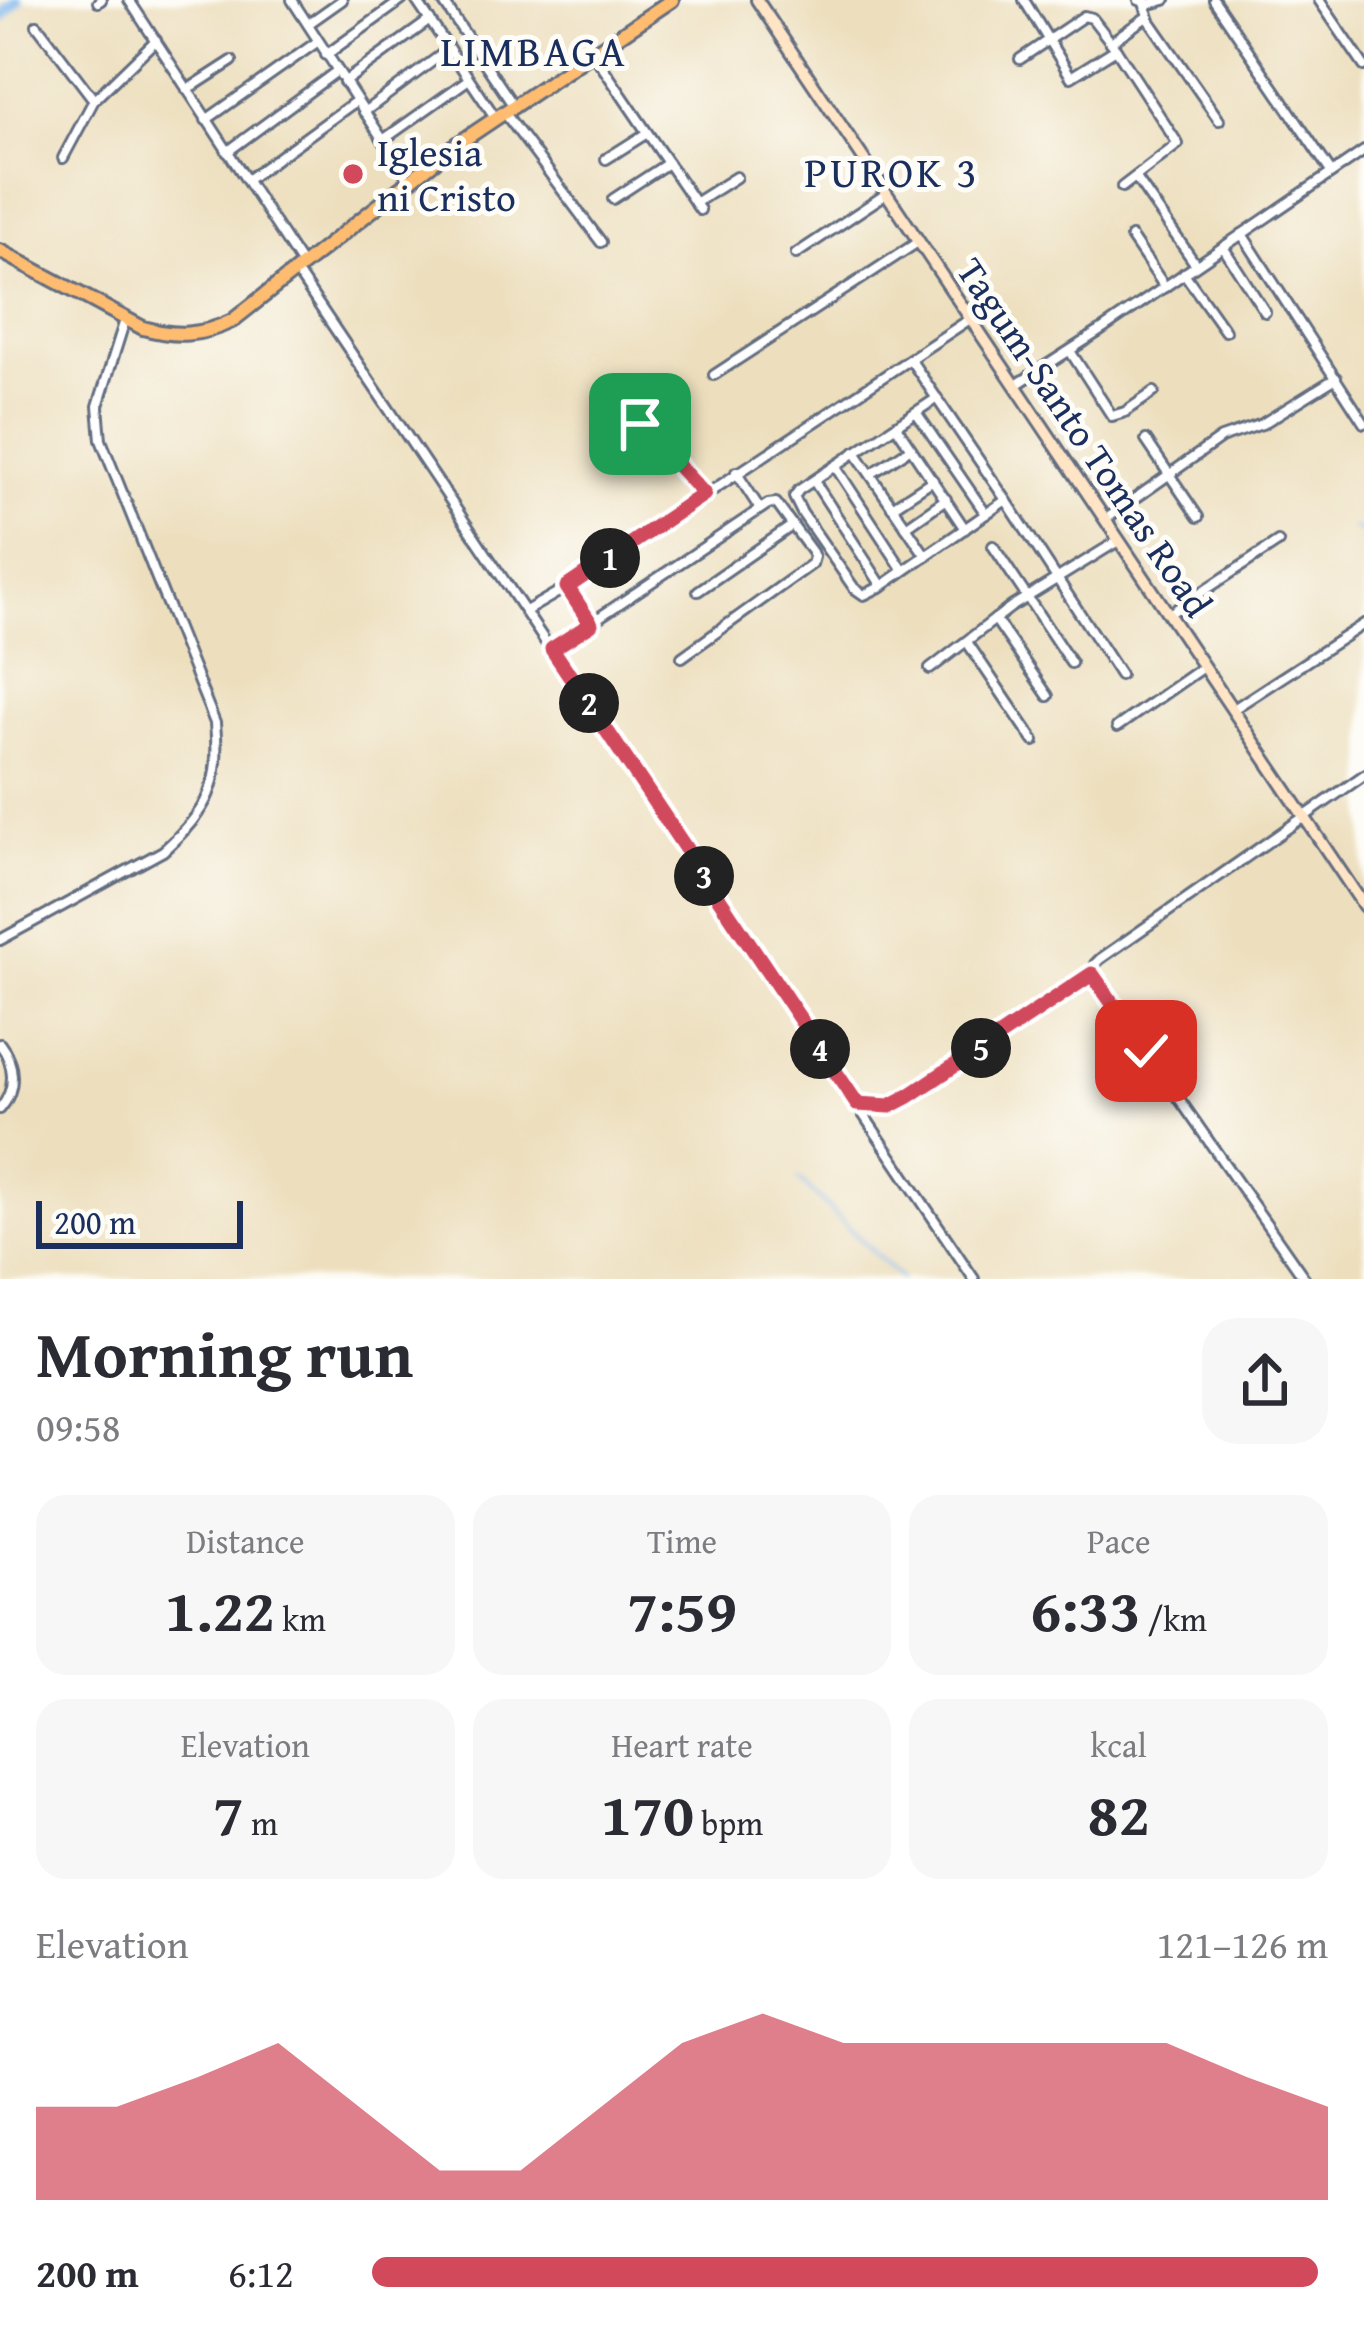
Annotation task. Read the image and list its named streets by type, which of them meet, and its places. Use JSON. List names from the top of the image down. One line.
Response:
{"streets":{"main road":["Tagum-Santo Tomas Road"]},"districts":["LIMBAGA","PUROK 3"],"places":["Iglesia ni Cristo"],"scale_bar":"200 m","page":{"pins":["1","2","3","5","4"],"scale":"200 m","heading":["Morning run","09:58"],"stats":[["Distance","1.22 km"],["Time","7:59"],["Pace","6:33 /km"],["Elevation","7 m"],["Heart rate","170 bpm"],["kcal","82"]],"chart":["Elevation","121–126 m"],"list":[{"name":"200 m","note":"6:12"}]}}
